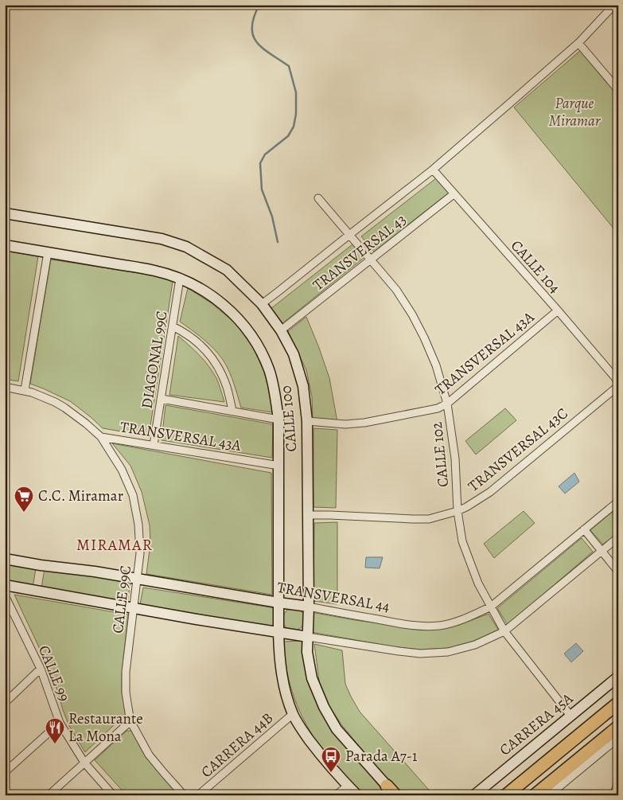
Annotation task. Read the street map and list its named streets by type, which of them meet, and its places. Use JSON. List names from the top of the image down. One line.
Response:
{"streets":{"street":["TRANSVERSAL 43","CALLE 104","TRANSVERSAL 43A","DIAGONAL 99C","CALLE 100","TRANSVERSAL 43C","CALLE 102","TRANSVERSAL 44","CALLE 99C","CALLE 99","CARRERA 45A","CARRERA 44B"]},"crossings":[["TRANSVERSAL 43","CALLE 104"],["TRANSVERSAL 43","CALLE 100"],["TRANSVERSAL 43","CALLE 102"],["CALLE 104","TRANSVERSAL 43A"],["TRANSVERSAL 43A","DIAGONAL 99C"],["TRANSVERSAL 43A","CALLE 100"],["TRANSVERSAL 43A","CALLE 102"],["TRANSVERSAL 43A","CALLE 99C"],["DIAGONAL 99C","CALLE 100"],["CALLE 100","TRANSVERSAL 43C"],["CALLE 100","TRANSVERSAL 44"],["CALLE 100","CARRERA 44B"],["TRANSVERSAL 43C","CALLE 102"],["CALLE 102","TRANSVERSAL 44"],["CALLE 102","CARRERA 45A"],["TRANSVERSAL 44","CALLE 99C"]],"districts":["MIRAMAR"],"parks":["Parque Miramar"],"places":{"supermarket":["C.C. Miramar"],"restaurant":["Restaurante La Mona"],"bus stop":["Parada A7-1"]}}
